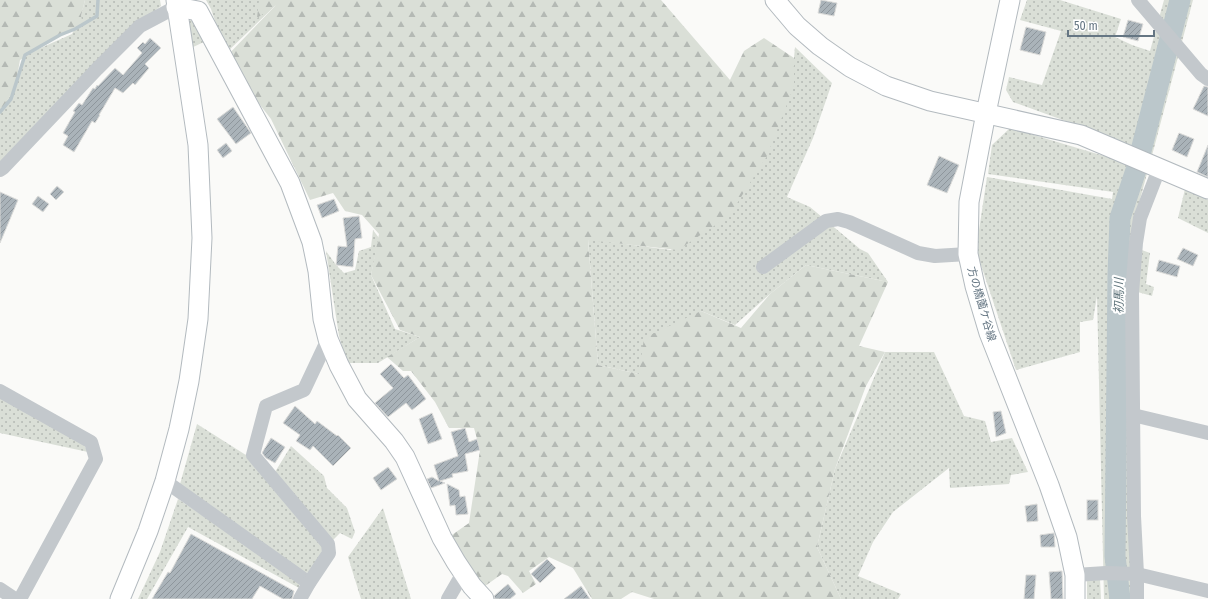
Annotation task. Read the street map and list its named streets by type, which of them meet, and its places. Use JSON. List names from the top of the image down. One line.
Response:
{"streets":{"street":["方の橋薗ケ谷線"]},"water":["初馬川"],"scale_bar":"50 m"}
